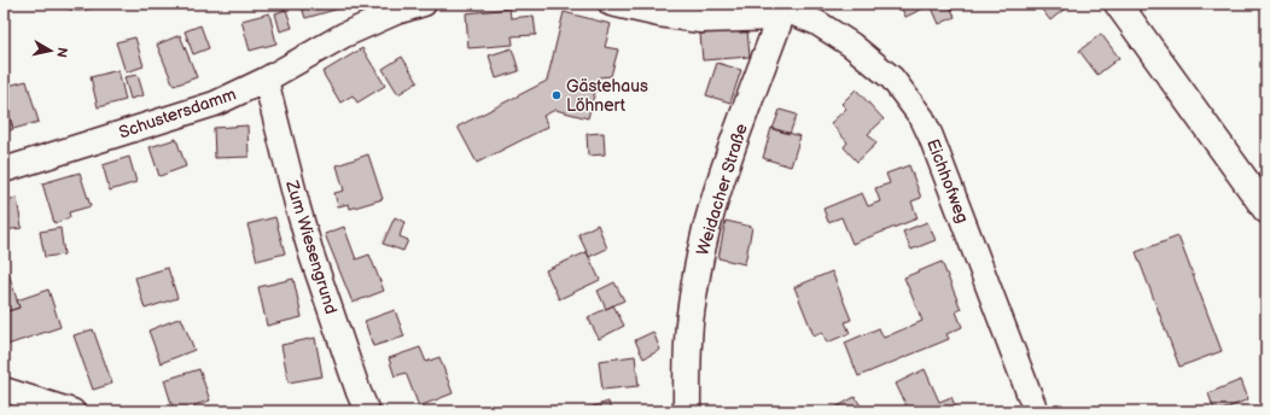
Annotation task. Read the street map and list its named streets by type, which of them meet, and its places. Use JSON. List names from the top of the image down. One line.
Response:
{"streets":{"street":["Schustersdamm","Eichhofweg","Weidacher Straße","Zum Wiesengrund"]},"crossings":[["Schustersdamm","Zum Wiesengrund"],["Eichhofweg","Weidacher Straße"]],"places":["Gästehaus Löhnert"],"north":"right"}
